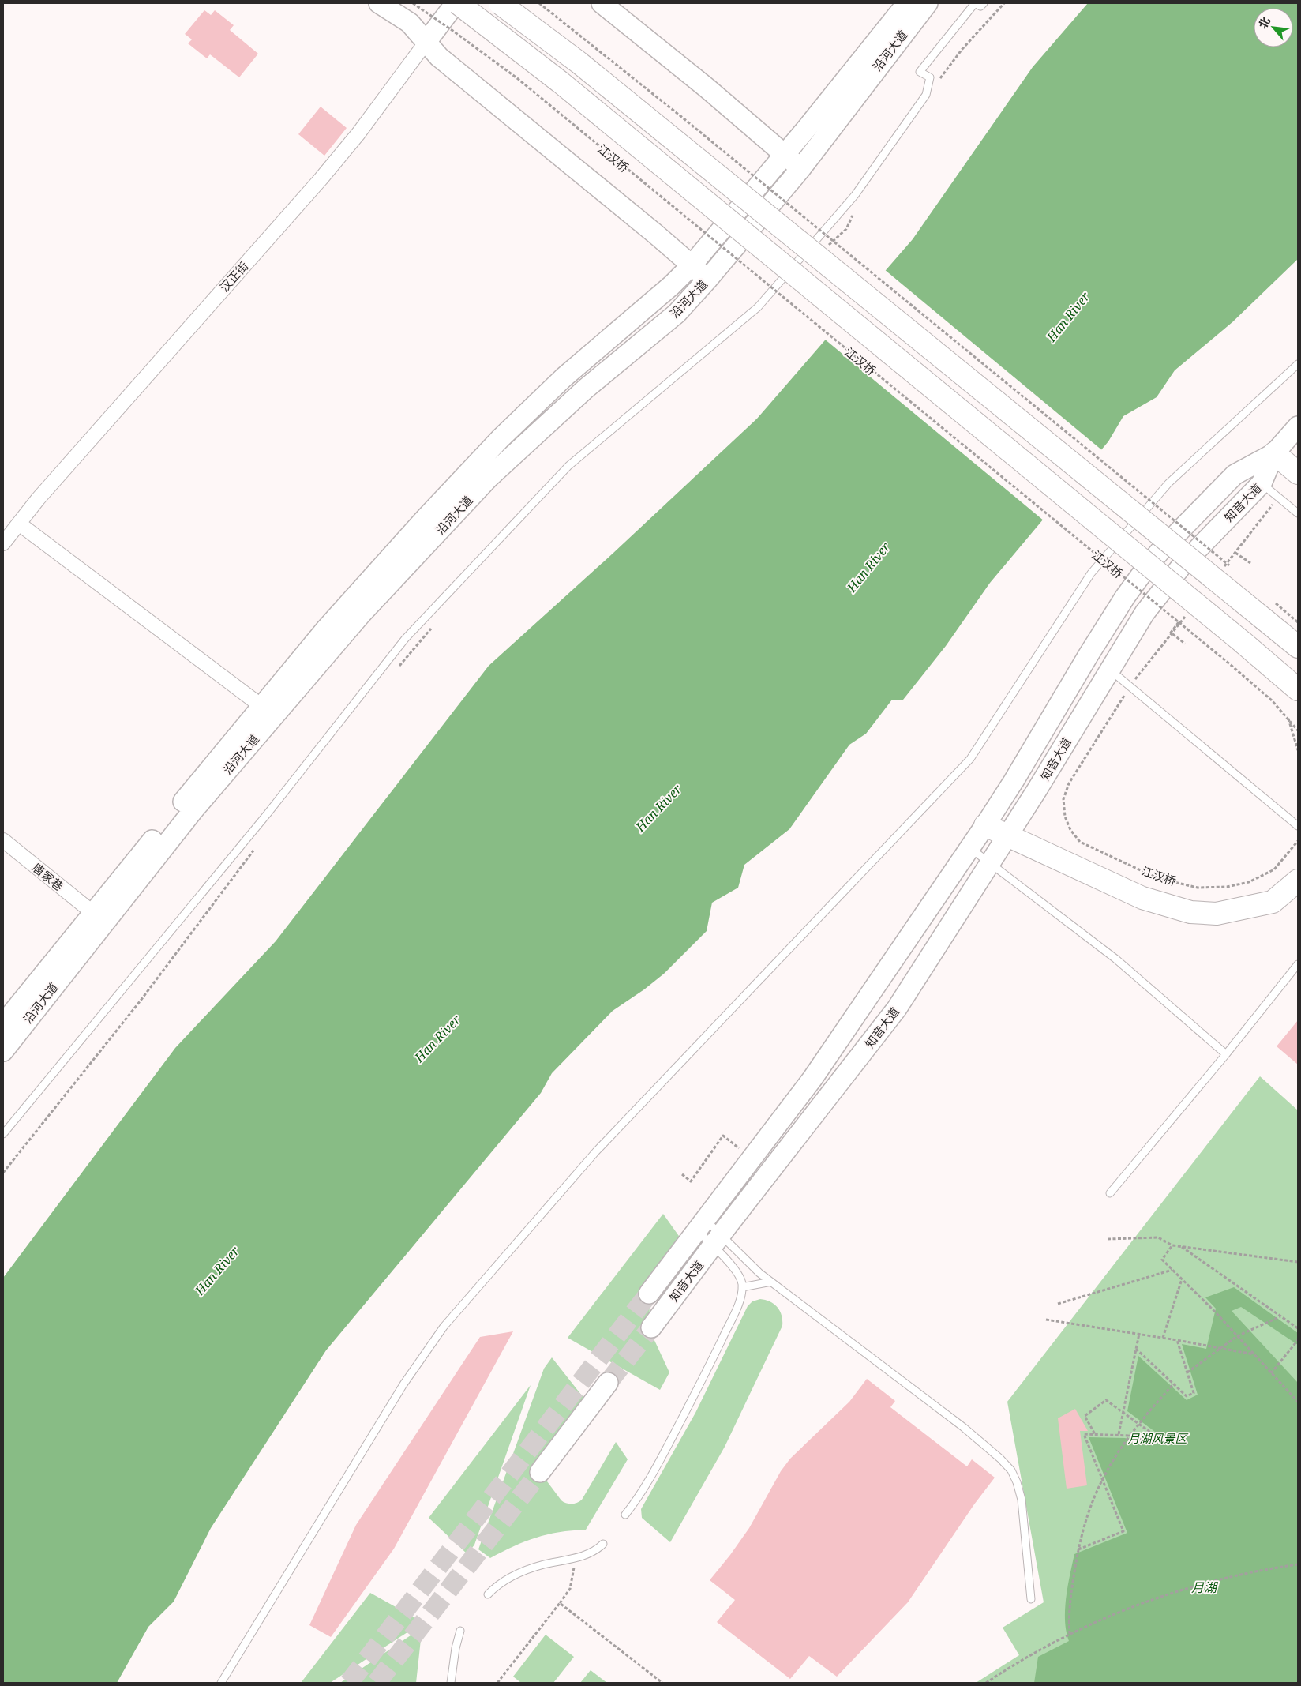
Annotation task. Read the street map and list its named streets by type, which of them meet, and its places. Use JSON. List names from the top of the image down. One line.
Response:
{"streets":{"main road":["沿河大道","江汉桥","汉正街","知音大道"],"street":["唐家巷"]},"crossings":[["沿河大道","唐家巷"],["江汉桥","汉正街"]],"water":["Han River","月湖"],"parks":["月湖风景区"],"north":"top left"}
